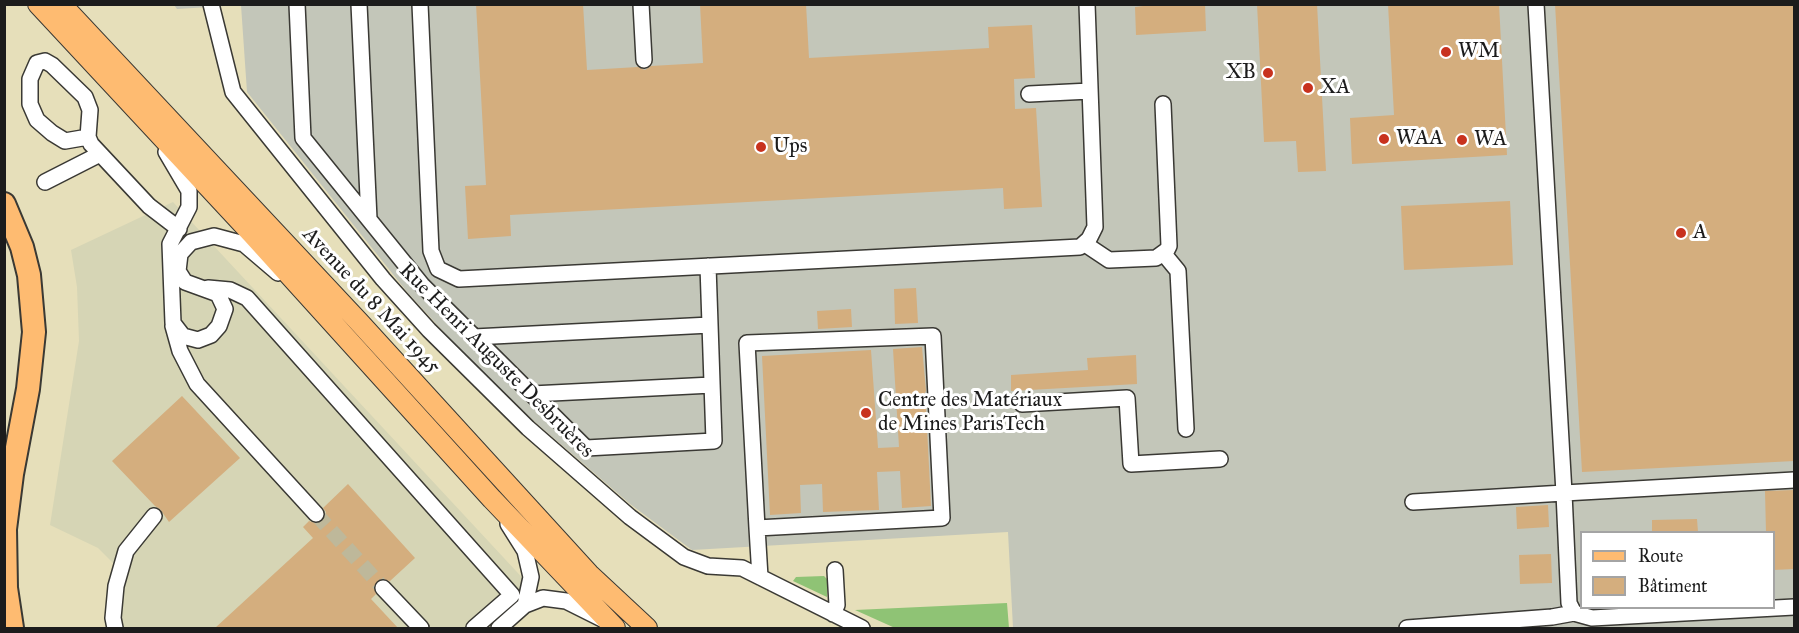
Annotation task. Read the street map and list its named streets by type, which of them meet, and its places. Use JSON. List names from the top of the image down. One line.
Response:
{"streets":{"main road":["Avenue du 8 Mai 1945"],"lane":["Rue Henri Auguste Desbruères"]},"places":["WM","XB","XA","WAA","WA","Ups","A","Centre des Matériaux de Mines ParisTech"],"legend":["Route","Bâtiment"]}
